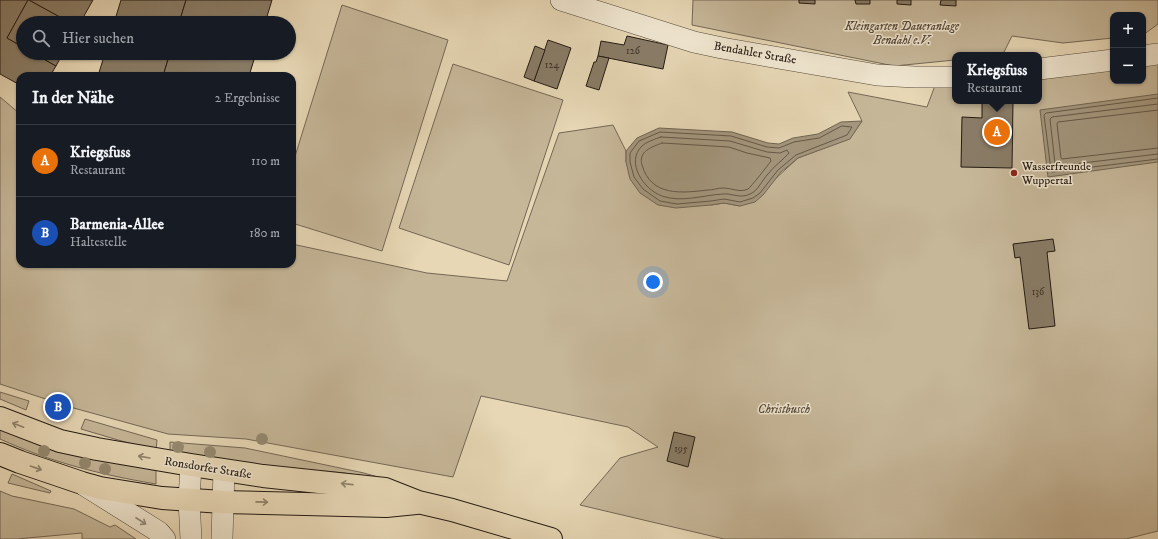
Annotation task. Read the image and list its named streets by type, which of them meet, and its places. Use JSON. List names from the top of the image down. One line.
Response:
{"streets":{"main road":["Ronsdorfer Straße"],"street":["Bendahler Straße"]},"parks":["Kleingarten Daueranlage Bendahl e.V.","Christbusch"],"places":["Wasserfreunde Wuppertal"],"house_numbers":["126","124","136","195"],"page":{"map_buttons":["+","−"],"search":"Hier suchen","popup":["Kriegsfuss","Restaurant"],"heading":["In der Nähe","2 Ergebnisse"],"pins":["A","B"],"list":[{"mark":"A","name":"Kriegsfuss","note":"Restaurant","value":"110 m"},{"mark":"B","name":"Barmenia-Allee","note":"Haltestelle","value":"180 m"}]}}
